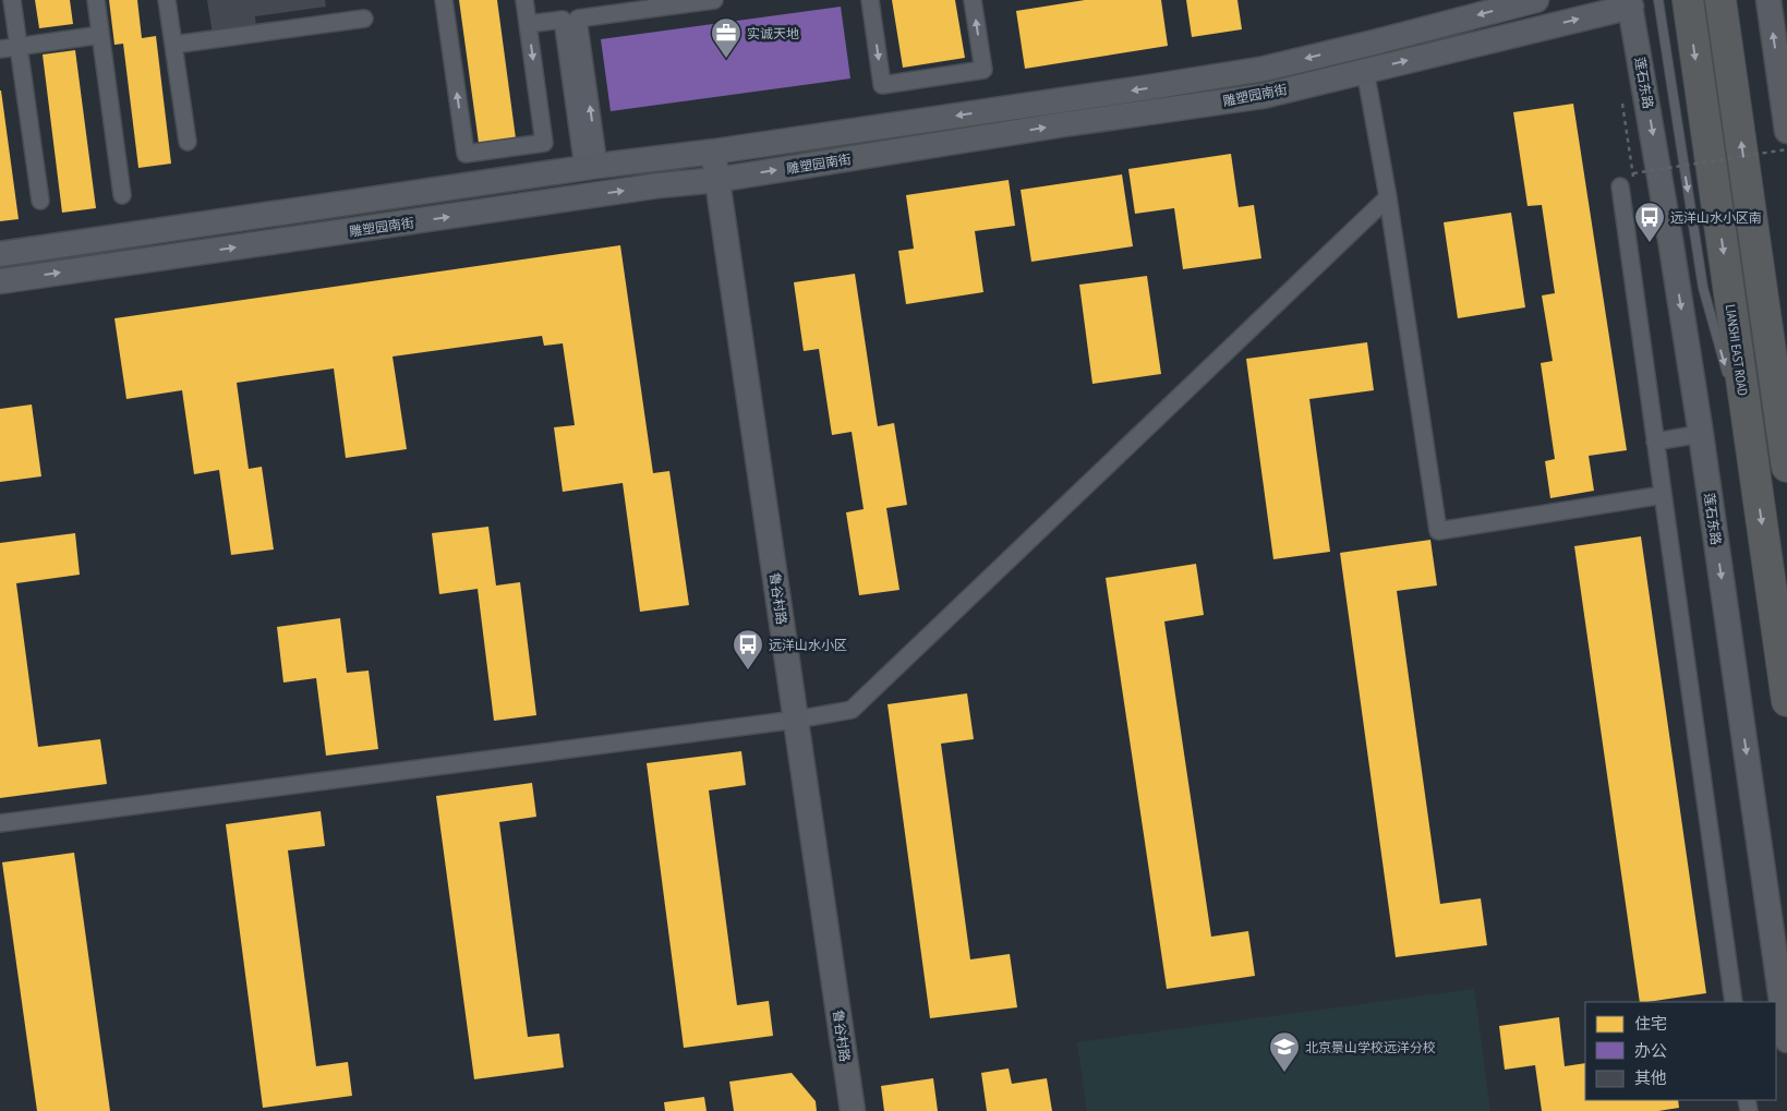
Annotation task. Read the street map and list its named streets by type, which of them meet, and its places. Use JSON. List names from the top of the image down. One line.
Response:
{"streets":{"highway":["LIANSHI EAST ROAD"],"main road":["莲石东路","雕塑园南街","鲁谷村路"]},"crossings":[["莲石东路","雕塑园南街"],["雕塑园南街","鲁谷村路"]],"one_way":["莲石东路"],"places":{"office":["实诚天地"],"bus stop":["远洋山水小区南","远洋山水小区"],"school or university":["北京景山学校远洋分校"]},"legend":["住宅","办公","其他"]}
